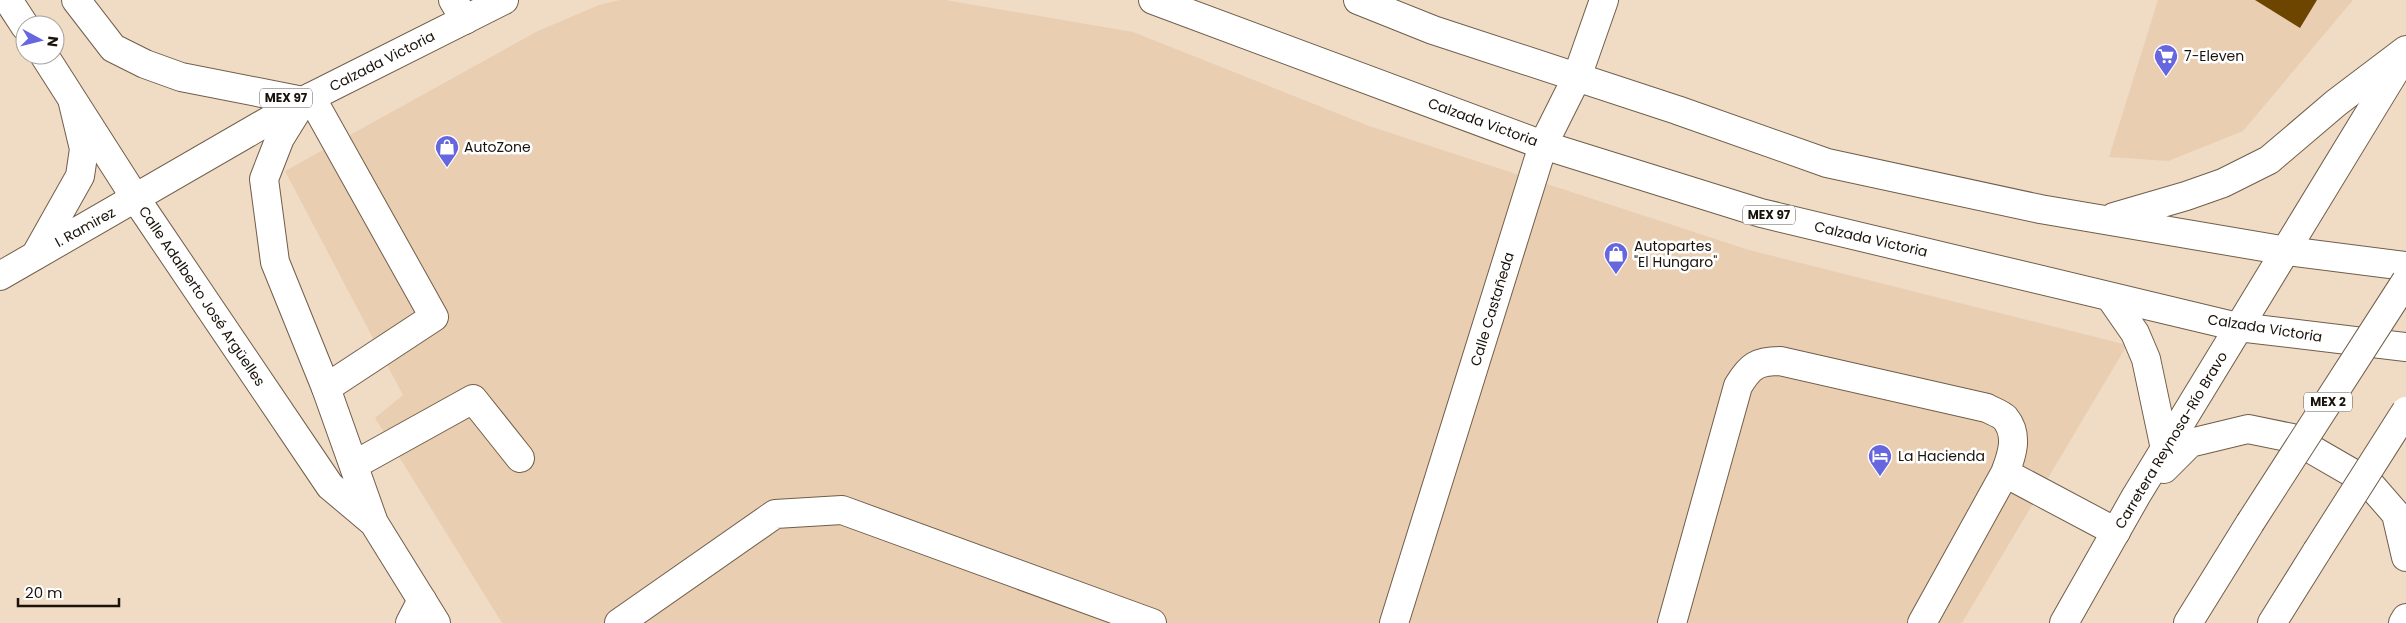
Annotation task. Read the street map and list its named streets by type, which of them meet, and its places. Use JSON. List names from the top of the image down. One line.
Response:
{"streets":{"main road":["Calzada Victoria","MEX 97","I. Ramirez","Calle Adalberto José Argüelles","Calle Castañeda","MEX 2","Carretera Reynosa-Río Bravo"]},"crossings":[["Calzada Victoria","MEX 97"],["Calzada Victoria","I. Ramirez"],["Calzada Victoria","Calle Adalberto José Argüelles"],["Calzada Victoria","Calle Castañeda"],["Calzada Victoria","Carretera Reynosa-Río Bravo"],["MEX 97","Calle Adalberto José Argüelles"],["I. Ramirez","Calle Adalberto José Argüelles"]],"places":{"supermarket":["7-Eleven"],"shop":["AutoZone","Autopartes \"El Hungaro\""],"hotel":["La Hacienda"]},"scale_bar":"20 m","north":"right"}
